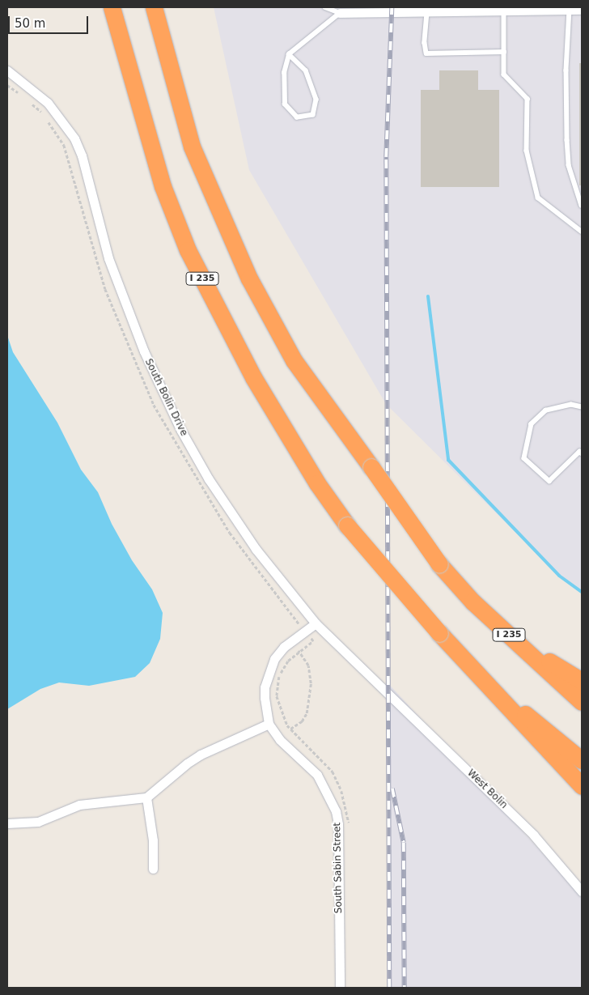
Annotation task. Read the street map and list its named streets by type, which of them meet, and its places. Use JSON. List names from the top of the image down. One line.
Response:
{"streets":{"highway":["I 235"],"street":["South Bolin Drive","West Bolin","South Sabin Street"]},"crossings":[["South Bolin Drive","West Bolin"],["South Bolin Drive","South Sabin Street"]],"scale_bar":"50 m"}
